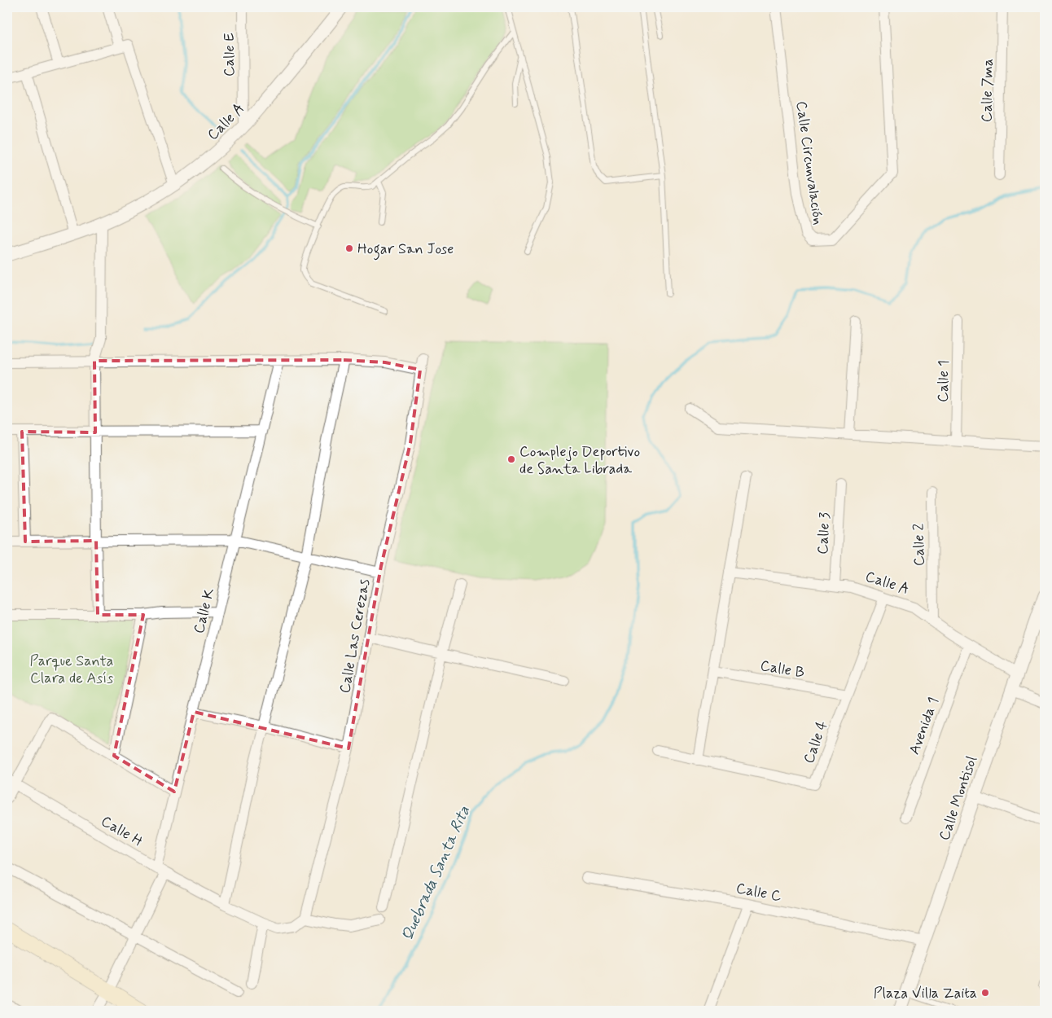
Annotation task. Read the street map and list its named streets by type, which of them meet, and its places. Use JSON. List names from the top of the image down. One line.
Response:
{"streets":{"street":["Calle E","Calle 7ma","Calle A","Calle Circunvalación","Calle 1","Calle 3","Calle 2","Calle K","Calle Las Cerezas","Calle B","Avenida 1","Calle 4","Calle Montisol","Calle H","Calle C"]},"crossings":[["Calle E","Calle A"],["Calle A","Calle 3"],["Calle A","Calle 2"],["Calle A","Avenida 1"],["Calle A","Calle 4"],["Calle A","Calle Montisol"],["Calle K","Calle H"],["Calle Las Cerezas","Calle H"],["Calle B","Calle 4"],["Calle Montisol","Calle C"]],"water":["Quebrada Santa Rita"],"parks":["Parque Santa Clara de Asís"],"places":["Hogar San Jose","Complejo Deportivo de Santa Librada","Plaza Villa Zaita"]}
